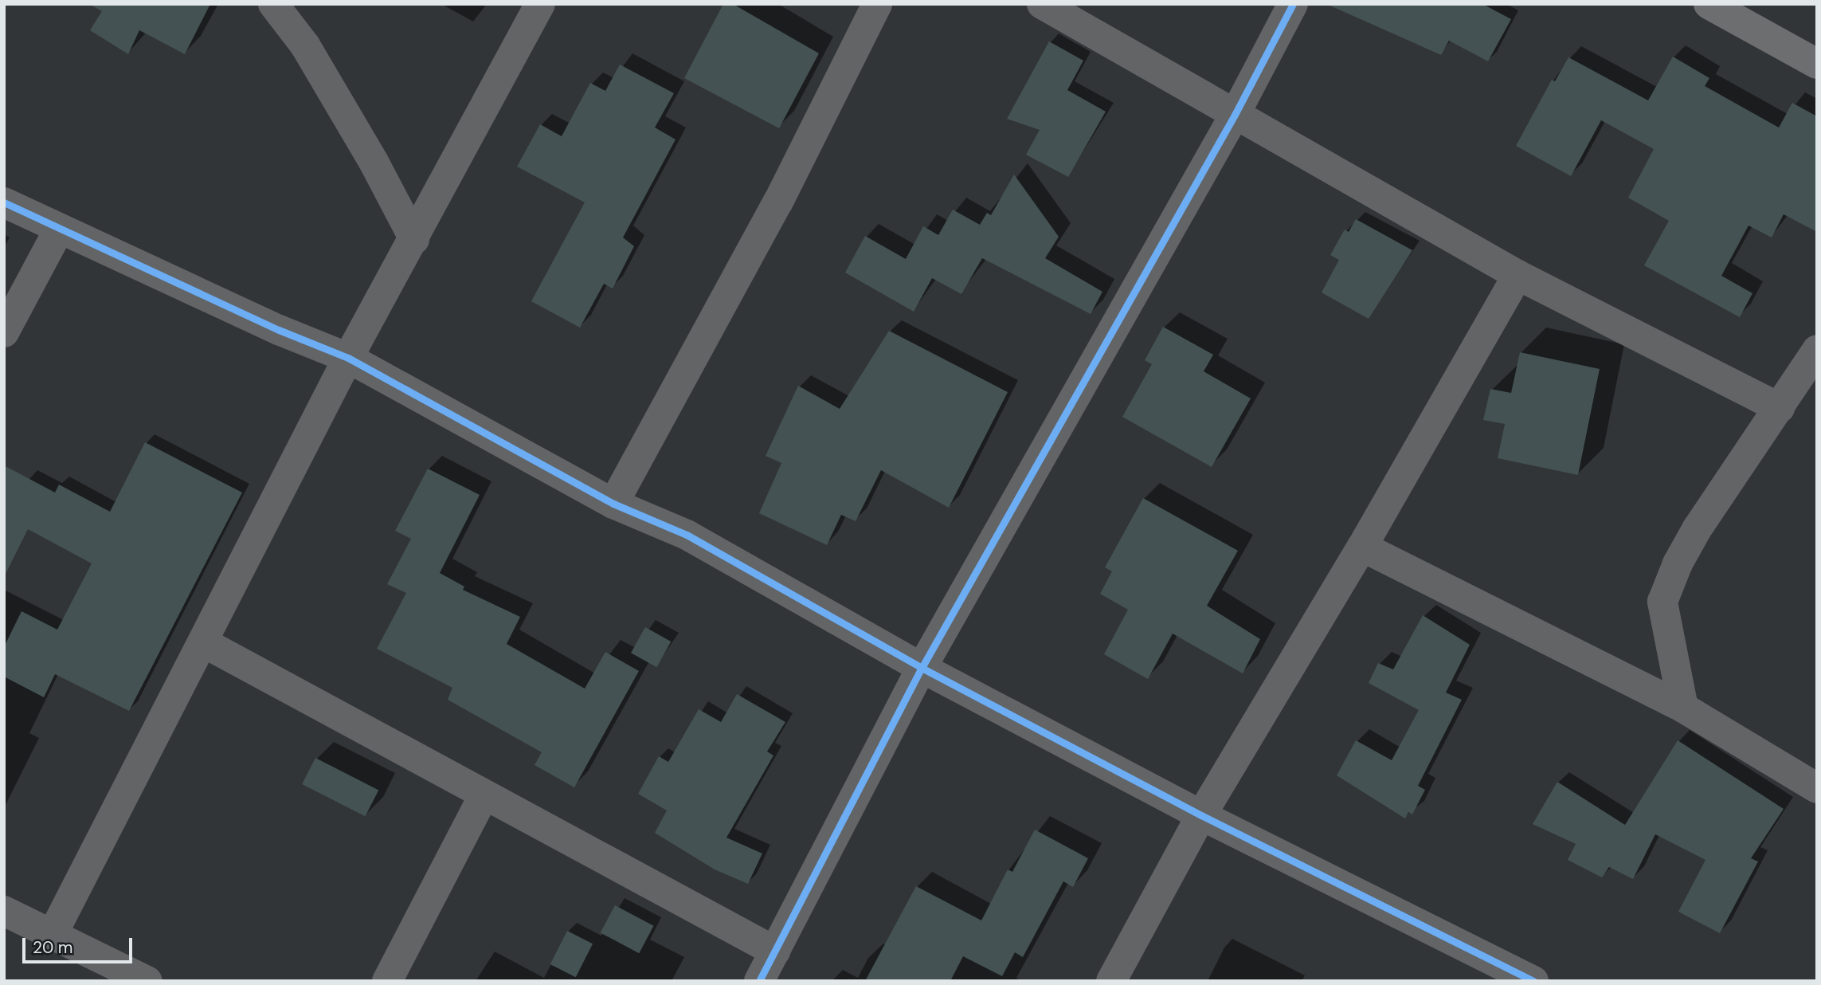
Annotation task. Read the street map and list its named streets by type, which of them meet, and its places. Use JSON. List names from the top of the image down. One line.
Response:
{"scale_bar":"20 m"}
